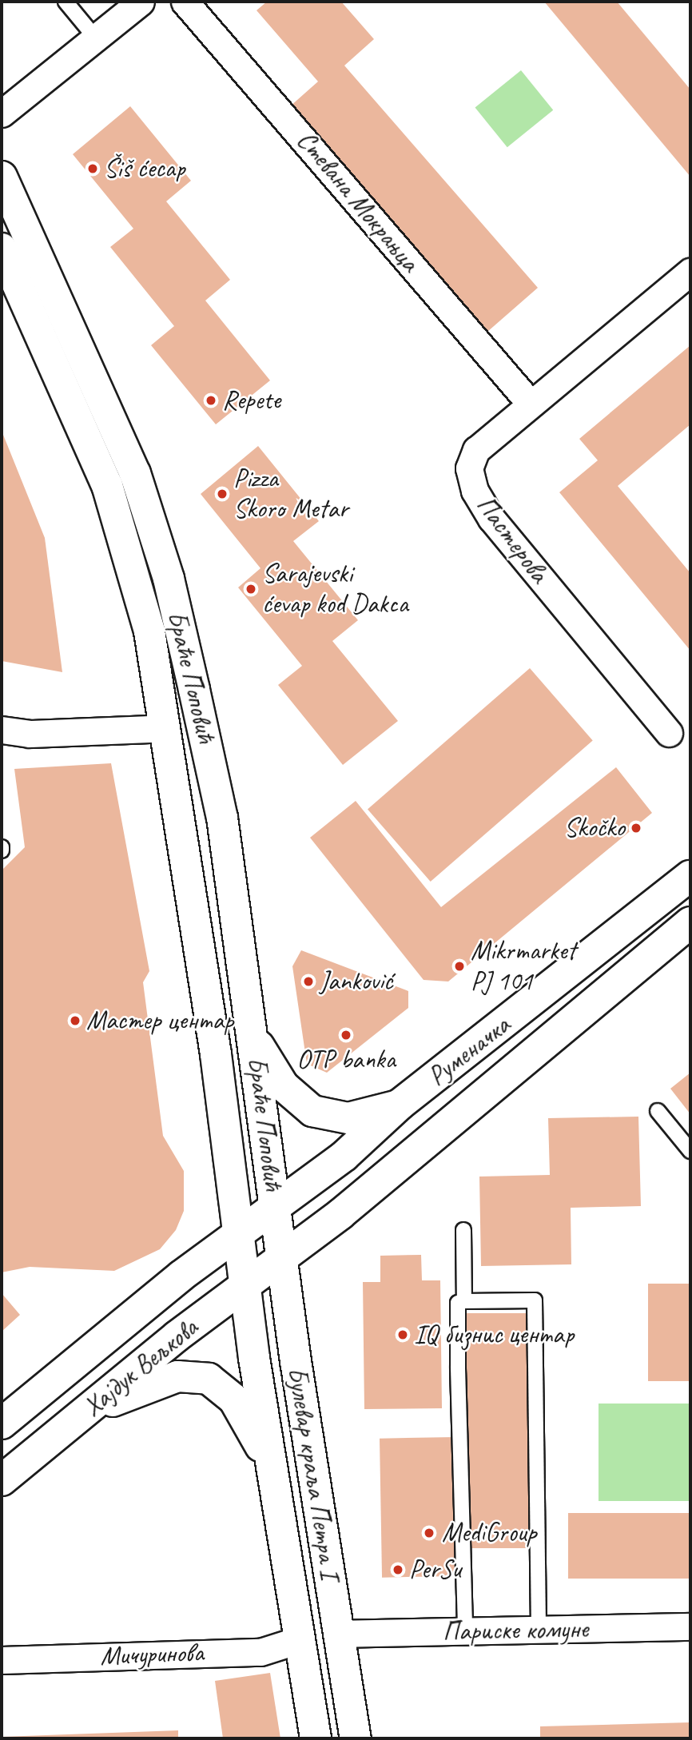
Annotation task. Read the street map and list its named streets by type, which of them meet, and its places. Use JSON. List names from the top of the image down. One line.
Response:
{"streets":{"street":["Стевана Мокрањца","Пастерова","Браће Поповић","Руменачка","Хајдук Вељкова","Булевар краља Петра I","Париске комуне","Мичуринова"]},"crossings":[["Стевана Мокрањца","Пастерова"],["Браће Поповић","Руменачка"],["Браће Поповић","Хајдук Вељкова"],["Браће Поповић","Булевар краља Петра I"],["Руменачка","Хајдук Вељкова"],["Руменачка","Булевар краља Петра I"],["Хајдук Вељкова","Булевар краља Петра I"],["Булевар краља Петра I","Париске комуне"],["Булевар краља Петра I","Мичуринова"]],"places":["Šiš ćecap","Repete","Pizza Skoro Metar","Sarajevski ćevap kod Dakca","Skočko","Mikrmarket PJ 101","Janković","Мастер центар","OTP banka","IQ бизнис центар","MediGroup","PerSu"]}
